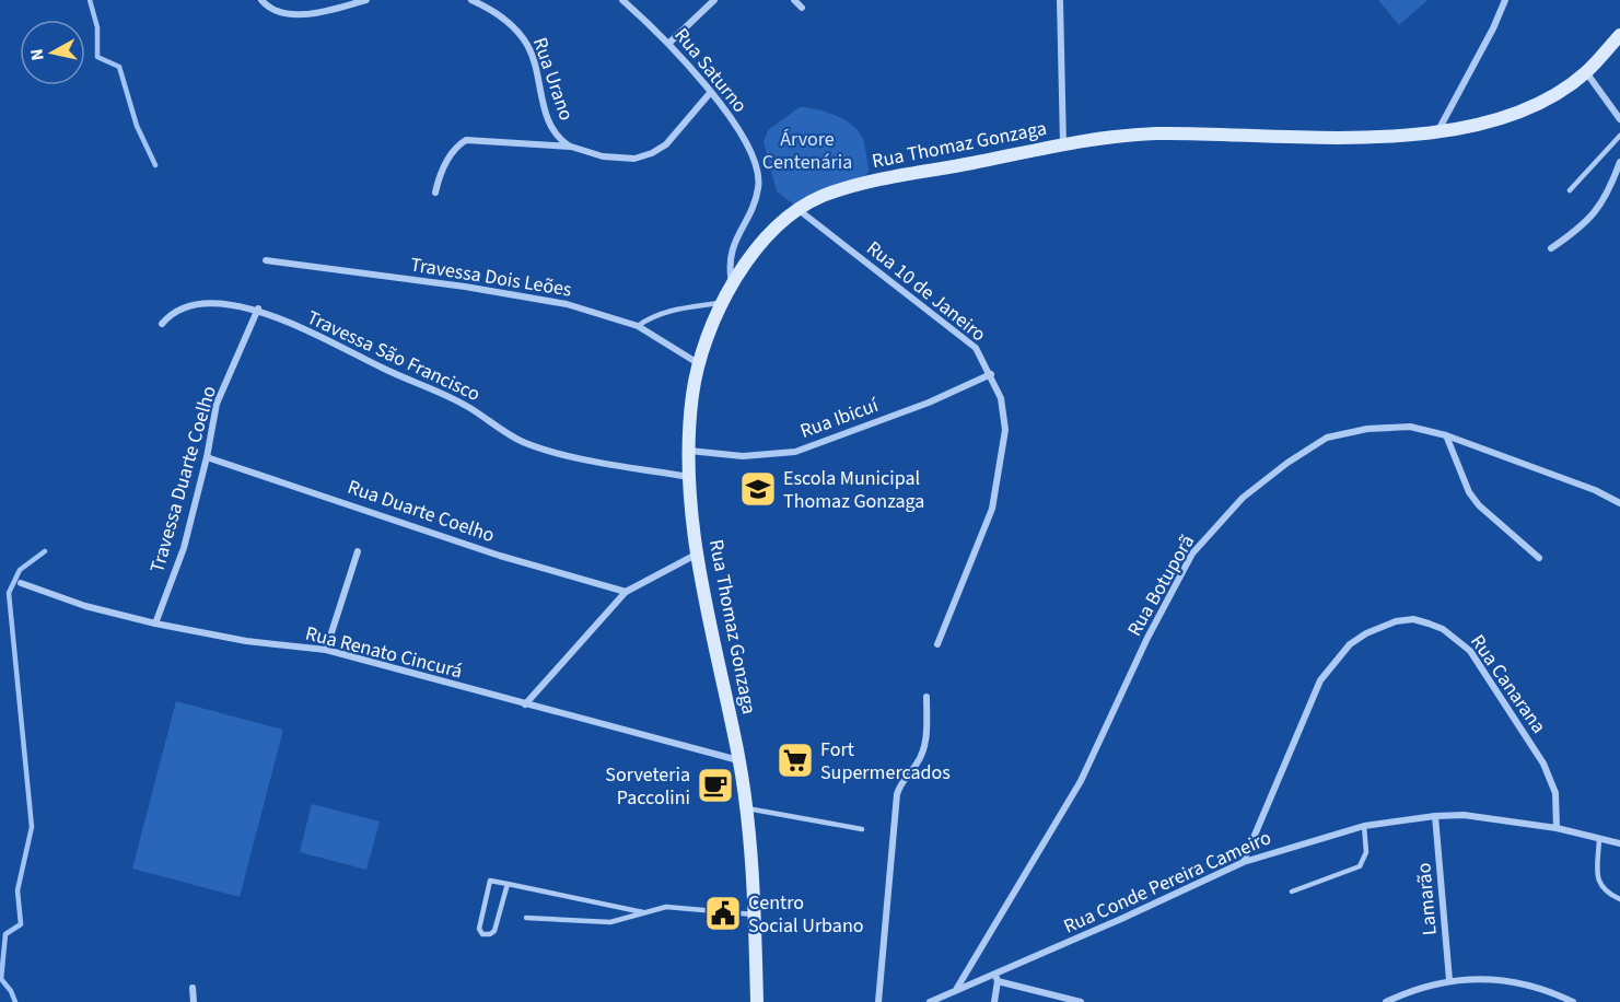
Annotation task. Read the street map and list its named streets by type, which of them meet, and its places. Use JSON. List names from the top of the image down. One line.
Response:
{"streets":{"main road":["Rua Thomaz Gonzaga"],"street":["Rua Saturno","Rua Urano","Travessa Dois Leões","Rua 10 de Janeiro","Travessa São Francisco","Rua Ibicuí","Travessa Duarte Coelho","Rua Duarte Coelho","Rua Botuporã","Rua Renato Cincurá","Rua Canarana","Rua Conde Pereira Cameiro","Lamarão"]},"crossings":[["Rua Saturno","Rua Urano"],["Rua Saturno","Rua Thomaz Gonzaga"],["Rua Thomaz Gonzaga","Travessa Dois Leões"],["Rua Thomaz Gonzaga","Rua 10 de Janeiro"],["Rua Thomaz Gonzaga","Travessa São Francisco"],["Rua Thomaz Gonzaga","Rua Ibicuí"],["Rua Thomaz Gonzaga","Rua Renato Cincurá"],["Rua 10 de Janeiro","Rua Ibicuí"],["Travessa São Francisco","Travessa Duarte Coelho"],["Travessa Duarte Coelho","Rua Duarte Coelho"],["Travessa Duarte Coelho","Rua Renato Cincurá"],["Rua Botuporã","Rua Conde Pereira Cameiro"],["Rua Canarana","Rua Conde Pereira Cameiro"],["Rua Conde Pereira Cameiro","Lamarão"]],"parks":["Árvore Centenária"],"places":{"school or university":["Escola Municipal Thomaz Gonzaga"],"supermarket":["Fort Supermercados"],"cafe":["Sorveteria Paccolini"],"public building":["Centro Social Urbano"]},"north":"left"}
